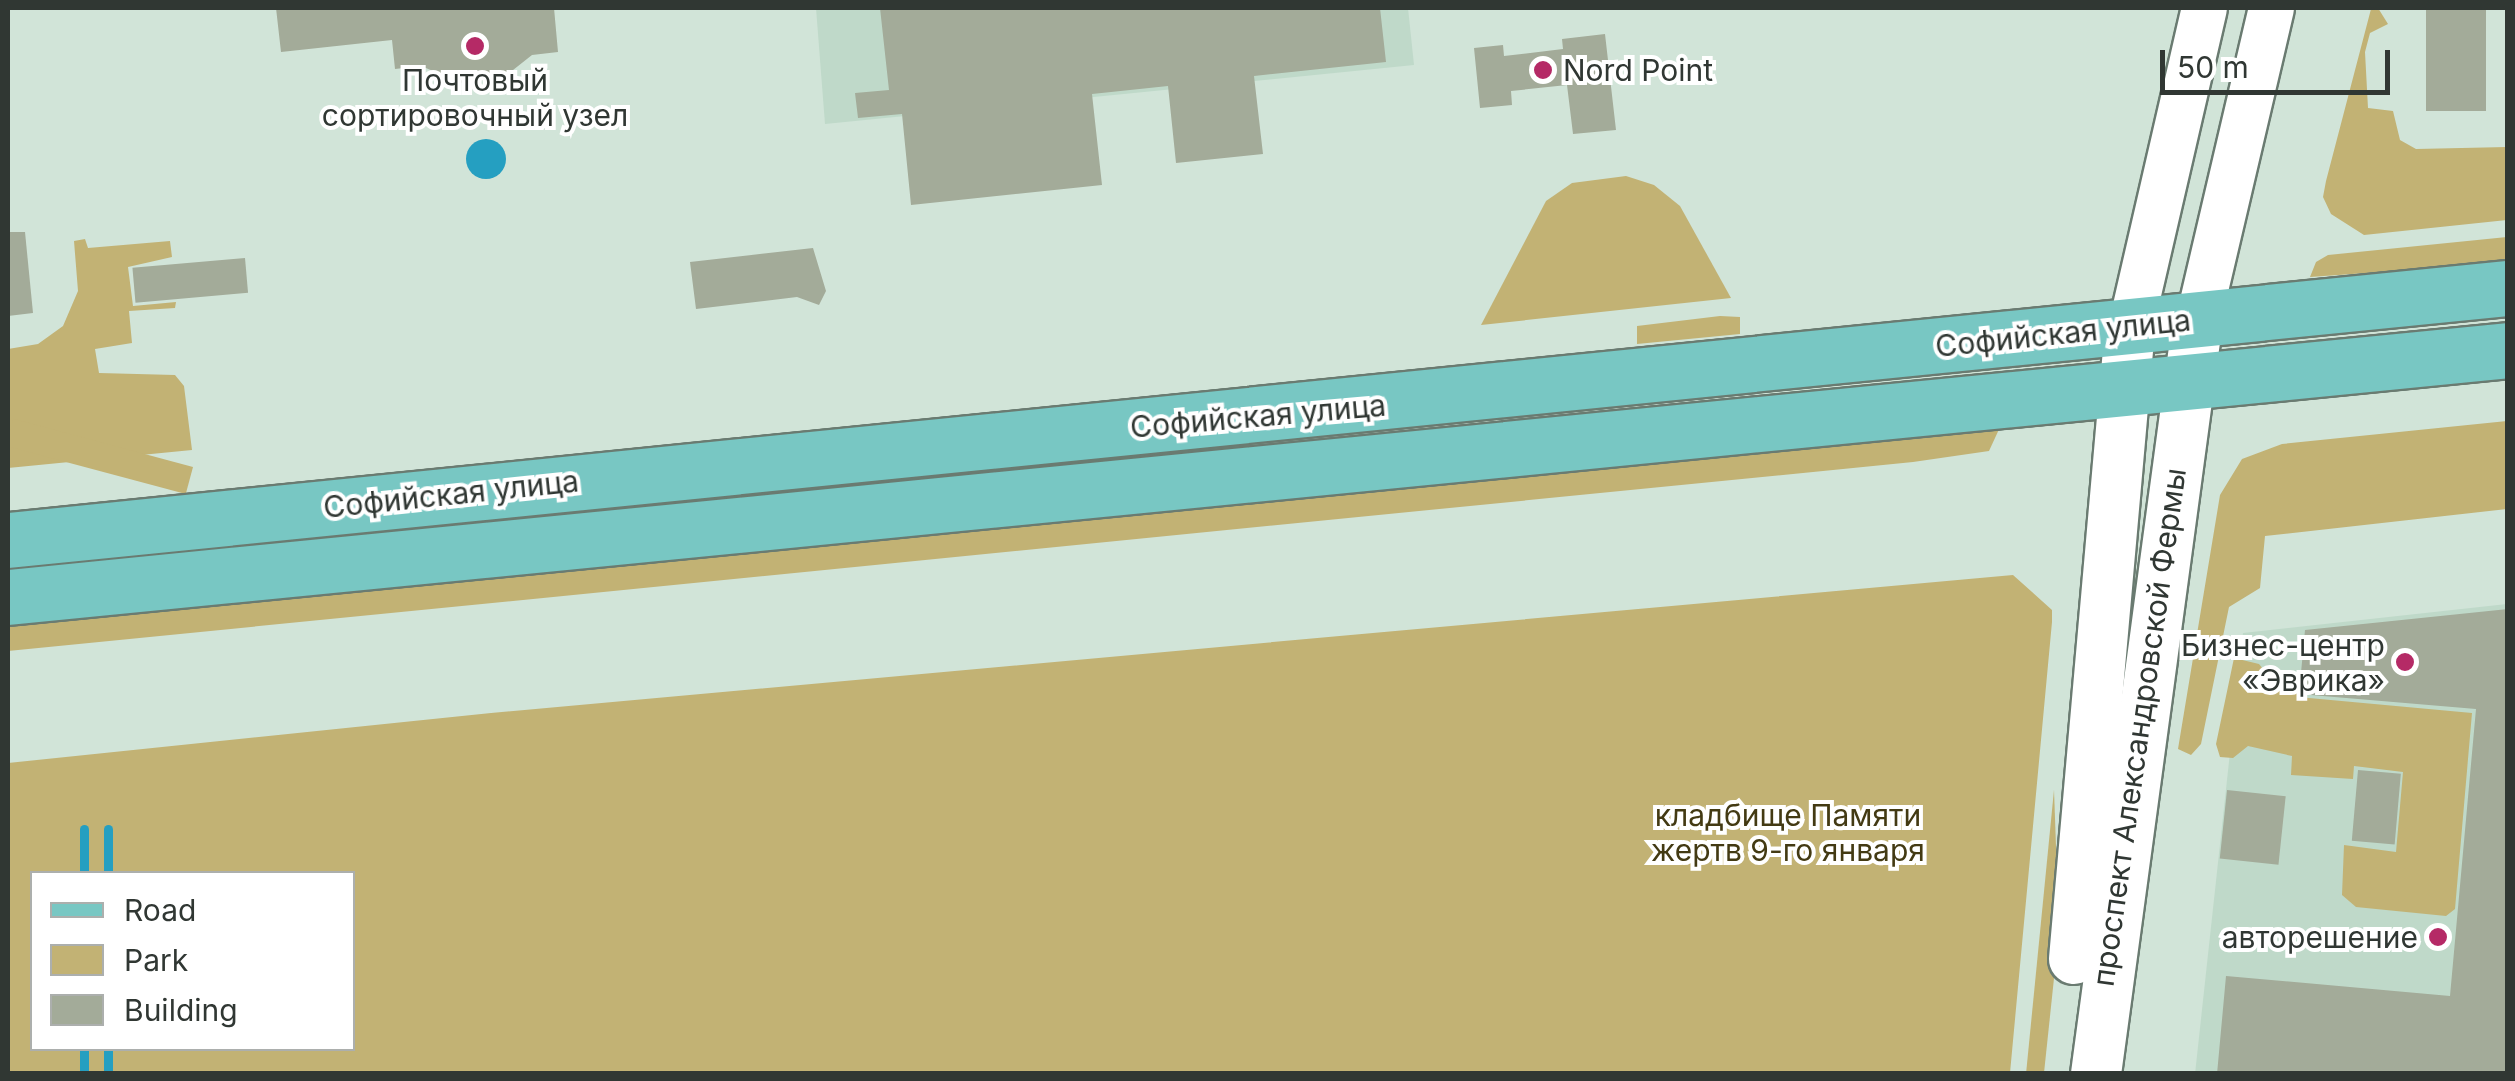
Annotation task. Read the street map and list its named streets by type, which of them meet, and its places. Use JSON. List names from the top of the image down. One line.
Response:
{"streets":{"main road":["Софийская улица","проспект Александровской Фермы"]},"crossings":[["Софийская улица","проспект Александровской Фермы"]],"parks":["кладбище Памяти жертв 9-го января"],"places":["Почтовый сортировочный узел","Nord Point","Бизнес-центр «Эврика»","авторешение"],"legend":["Road","Park","Building"],"scale_bar":"50 m"}
